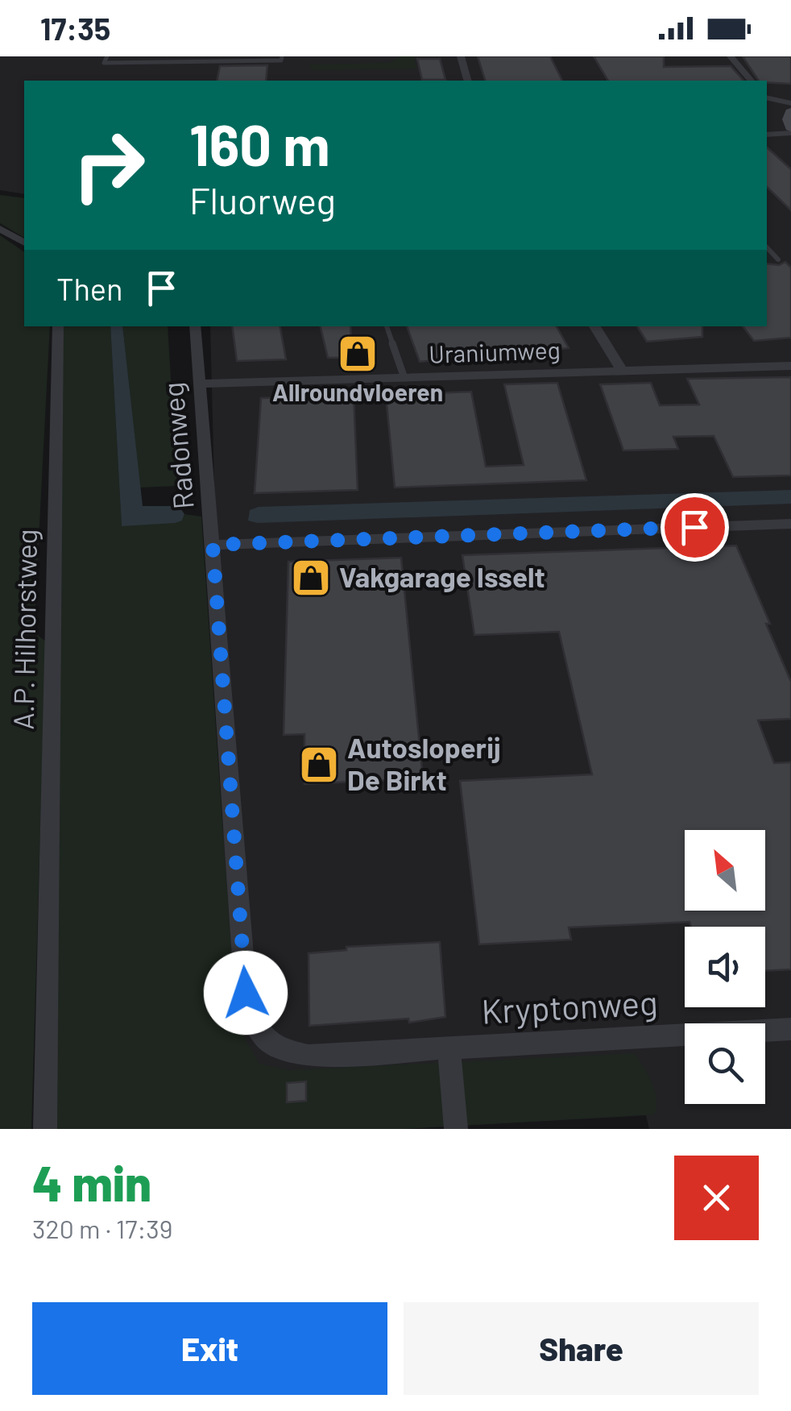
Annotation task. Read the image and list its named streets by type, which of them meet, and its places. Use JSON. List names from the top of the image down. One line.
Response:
{"streets":{"street":["Uraniumweg","Radonweg","A.P. Hilhorstweg","Kryptonweg"]},"crossings":[["Uraniumweg","Radonweg"],["Radonweg","Kryptonweg"]],"places":{"shop":["Allroundvloeren","Vakgarage Isselt","Autosloperij De Birkt"]},"north":"top left","page":{"status":"17:35","turn":["160 m","Fluorweg"],"then":"Then","heading":["4 min","320 m · 17:39"],"buttons":["Exit","Share"]}}
